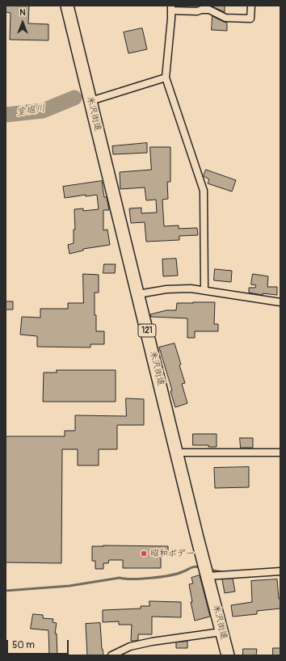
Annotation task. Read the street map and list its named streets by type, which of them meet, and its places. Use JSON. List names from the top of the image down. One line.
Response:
{"streets":{"highway":["米沢街道","121"]},"water":["堂堀川"],"places":["昭和ボデー"],"scale_bar":"50 m","north":"top"}
